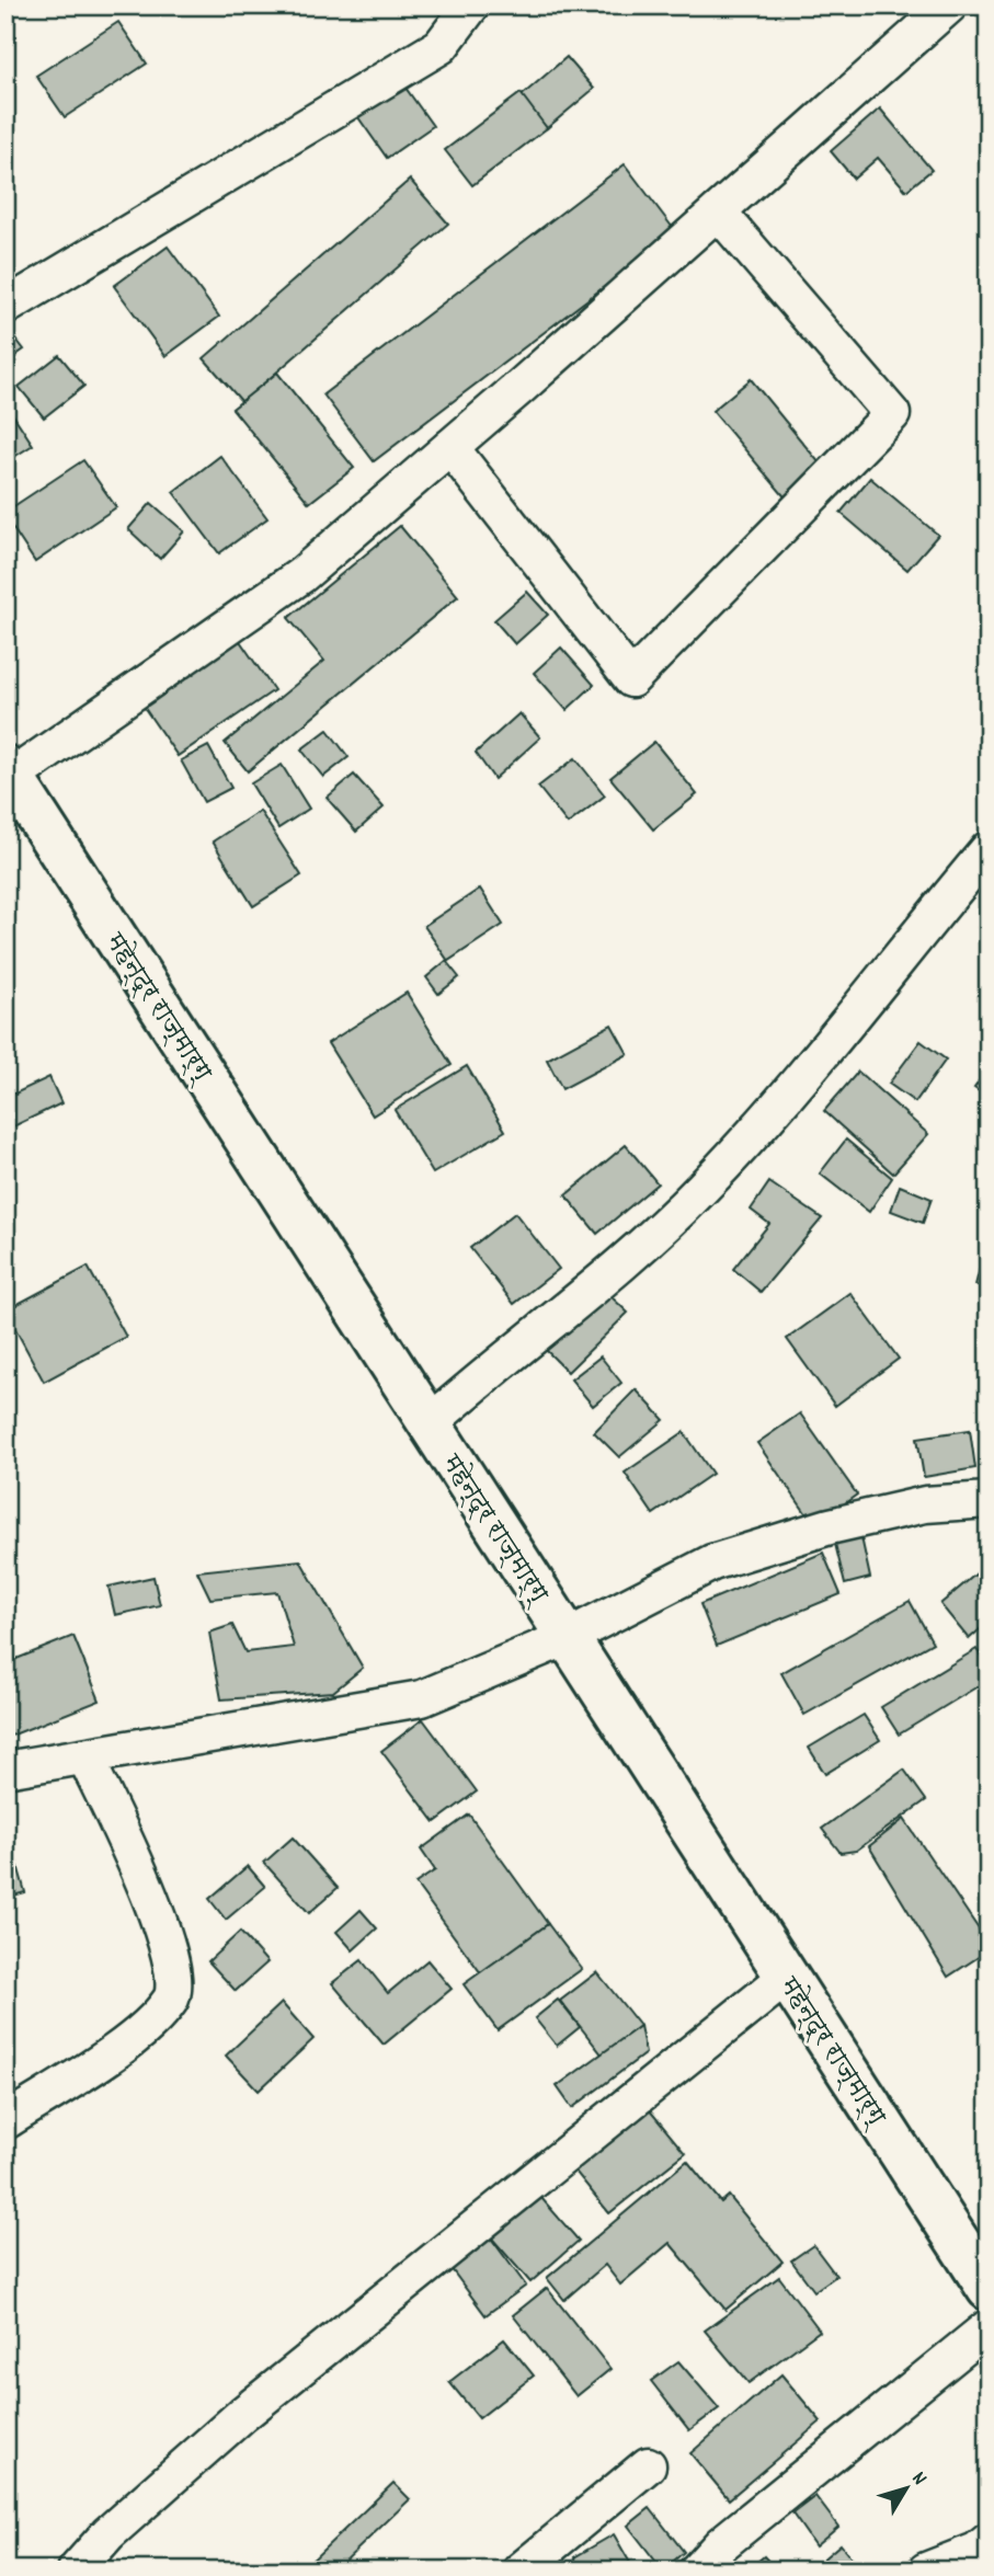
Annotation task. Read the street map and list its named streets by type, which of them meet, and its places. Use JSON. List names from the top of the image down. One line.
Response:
{"streets":{"highway":["महेन्द्र राज्मार्ग्"]},"north":"top right"}
